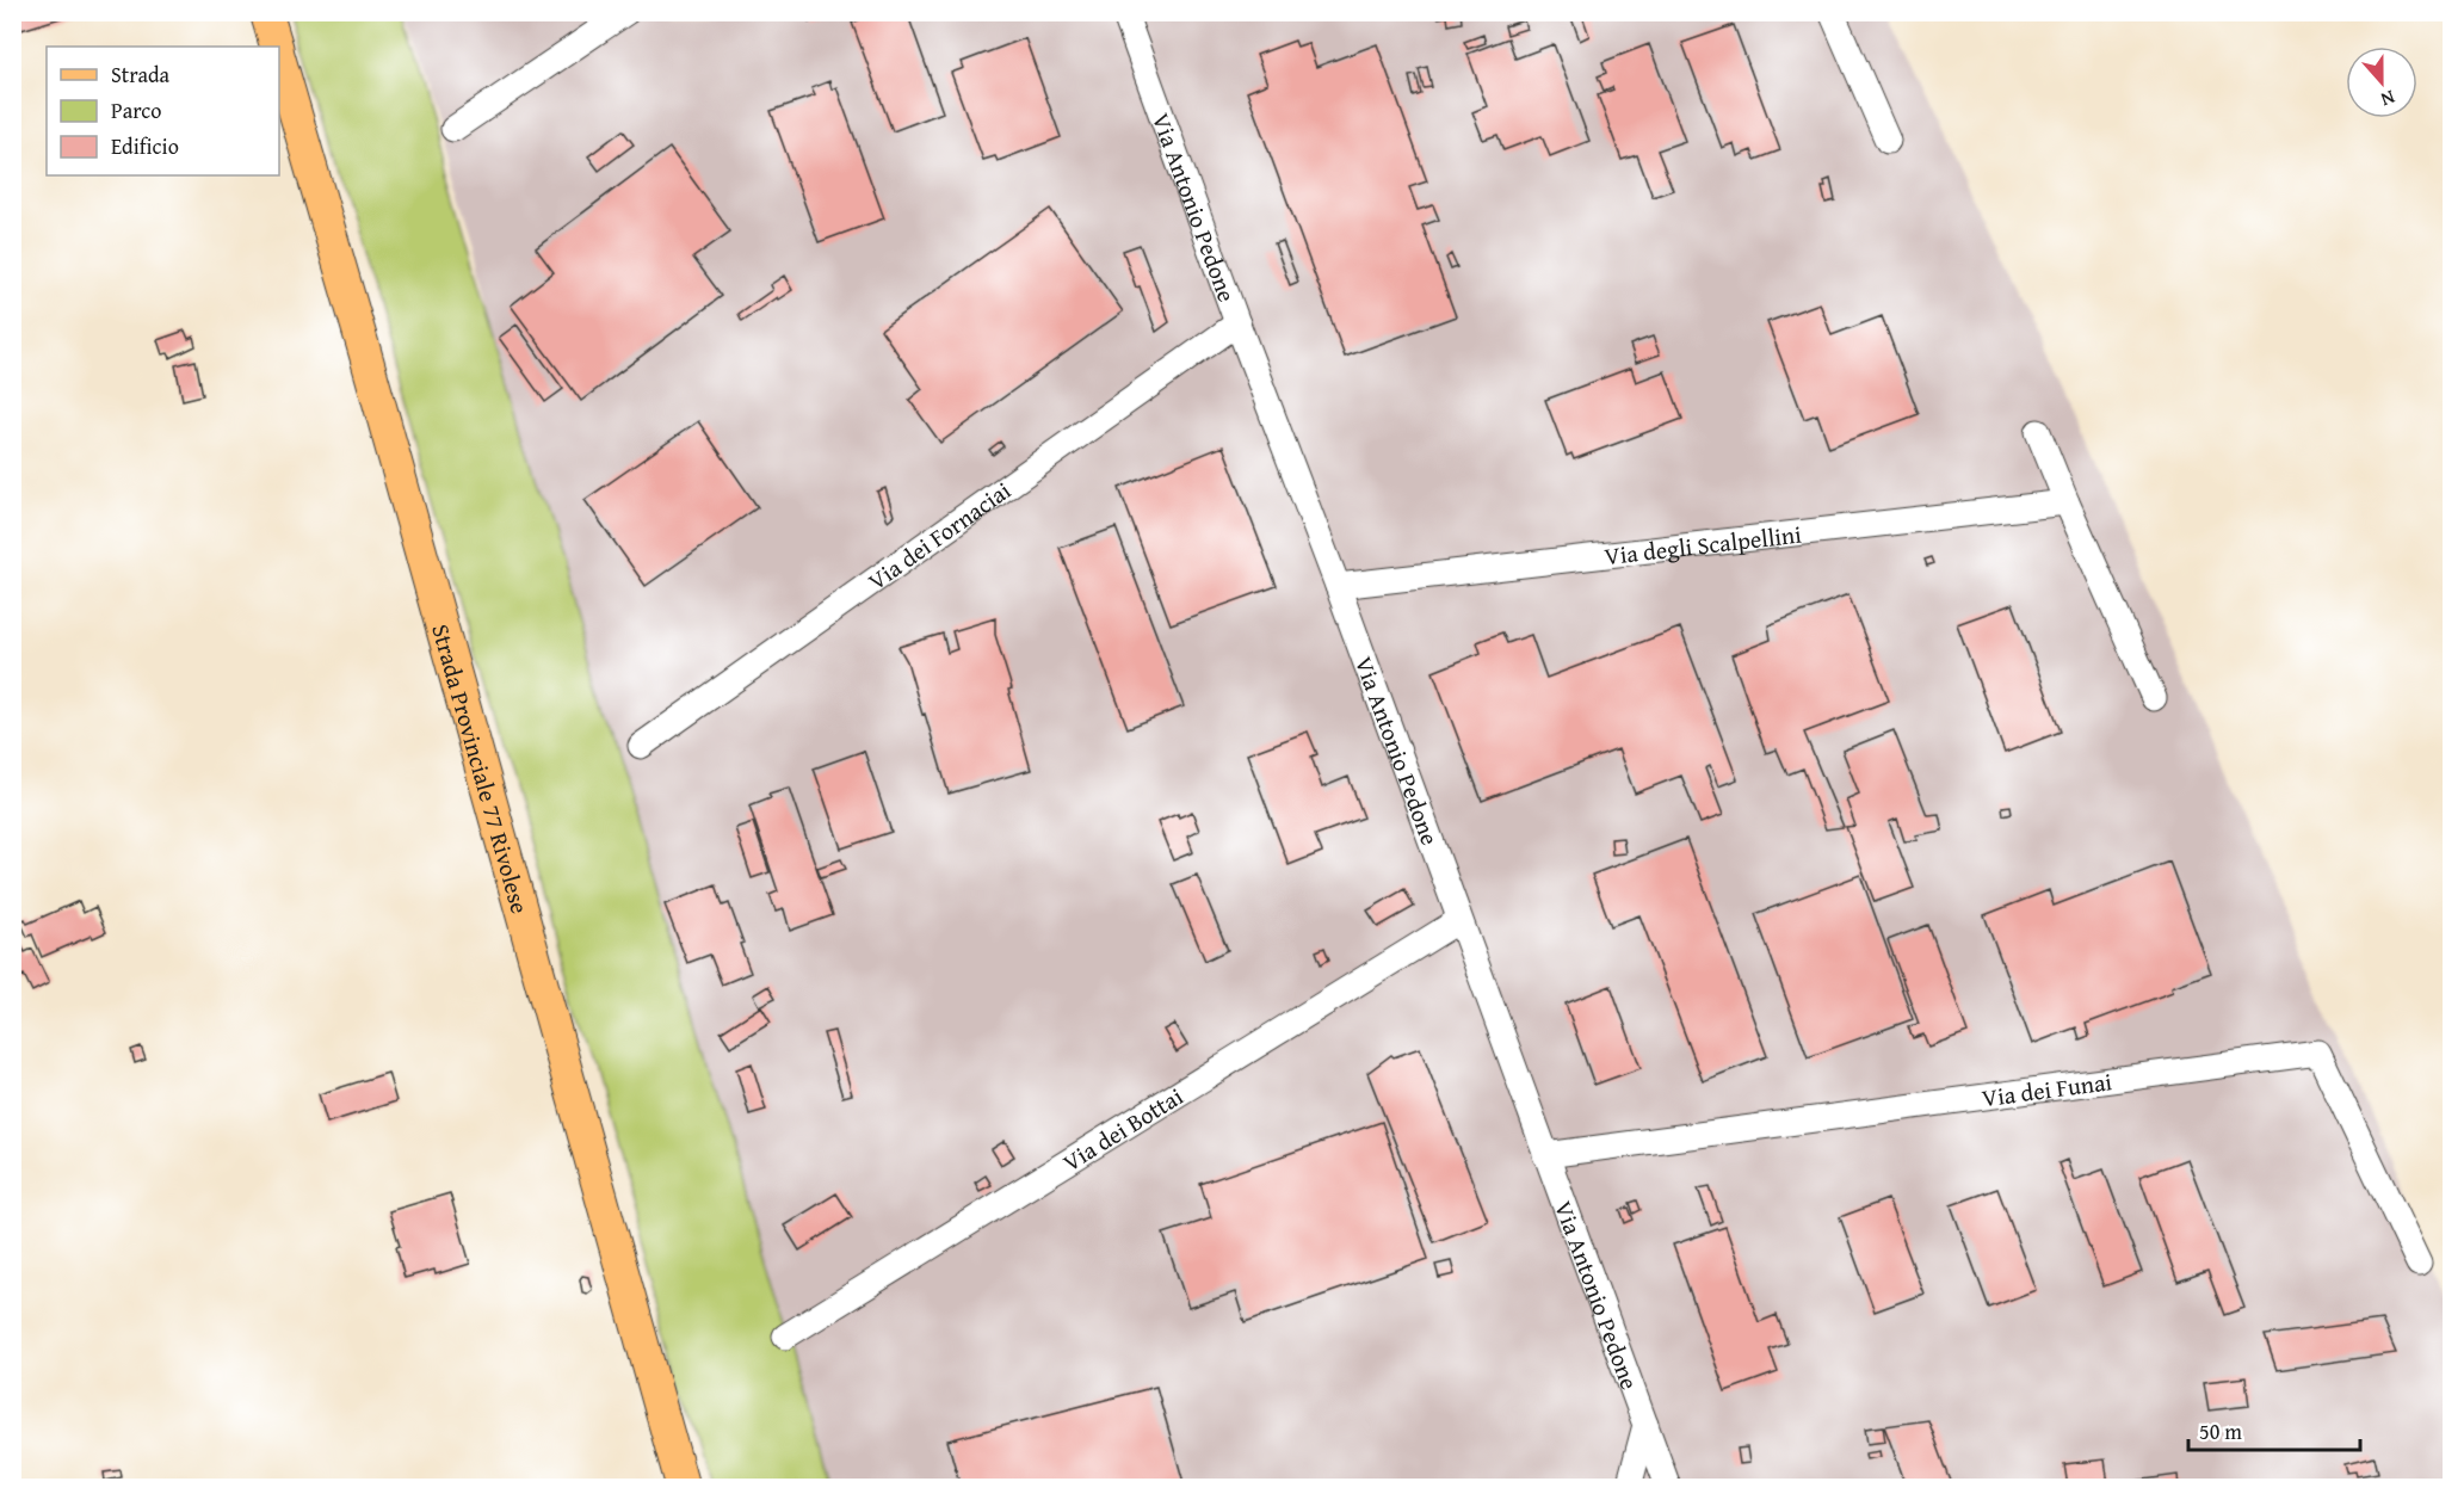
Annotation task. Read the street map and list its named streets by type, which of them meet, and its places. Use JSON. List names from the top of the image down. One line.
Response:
{"streets":{"main road":["Strada Provinciale 77 Rivolese"],"street":["Via Antonio Pedone","Via dei Fornaciai","Via degli Scalpellini","Via dei Funai","Via dei Bottai"]},"crossings":[["Via Antonio Pedone","Via dei Fornaciai"],["Via Antonio Pedone","Via degli Scalpellini"],["Via Antonio Pedone","Via dei Funai"],["Via Antonio Pedone","Via dei Bottai"]],"legend":["Strada","Parco","Edificio"],"scale_bar":"50 m","north":"bottom"}
